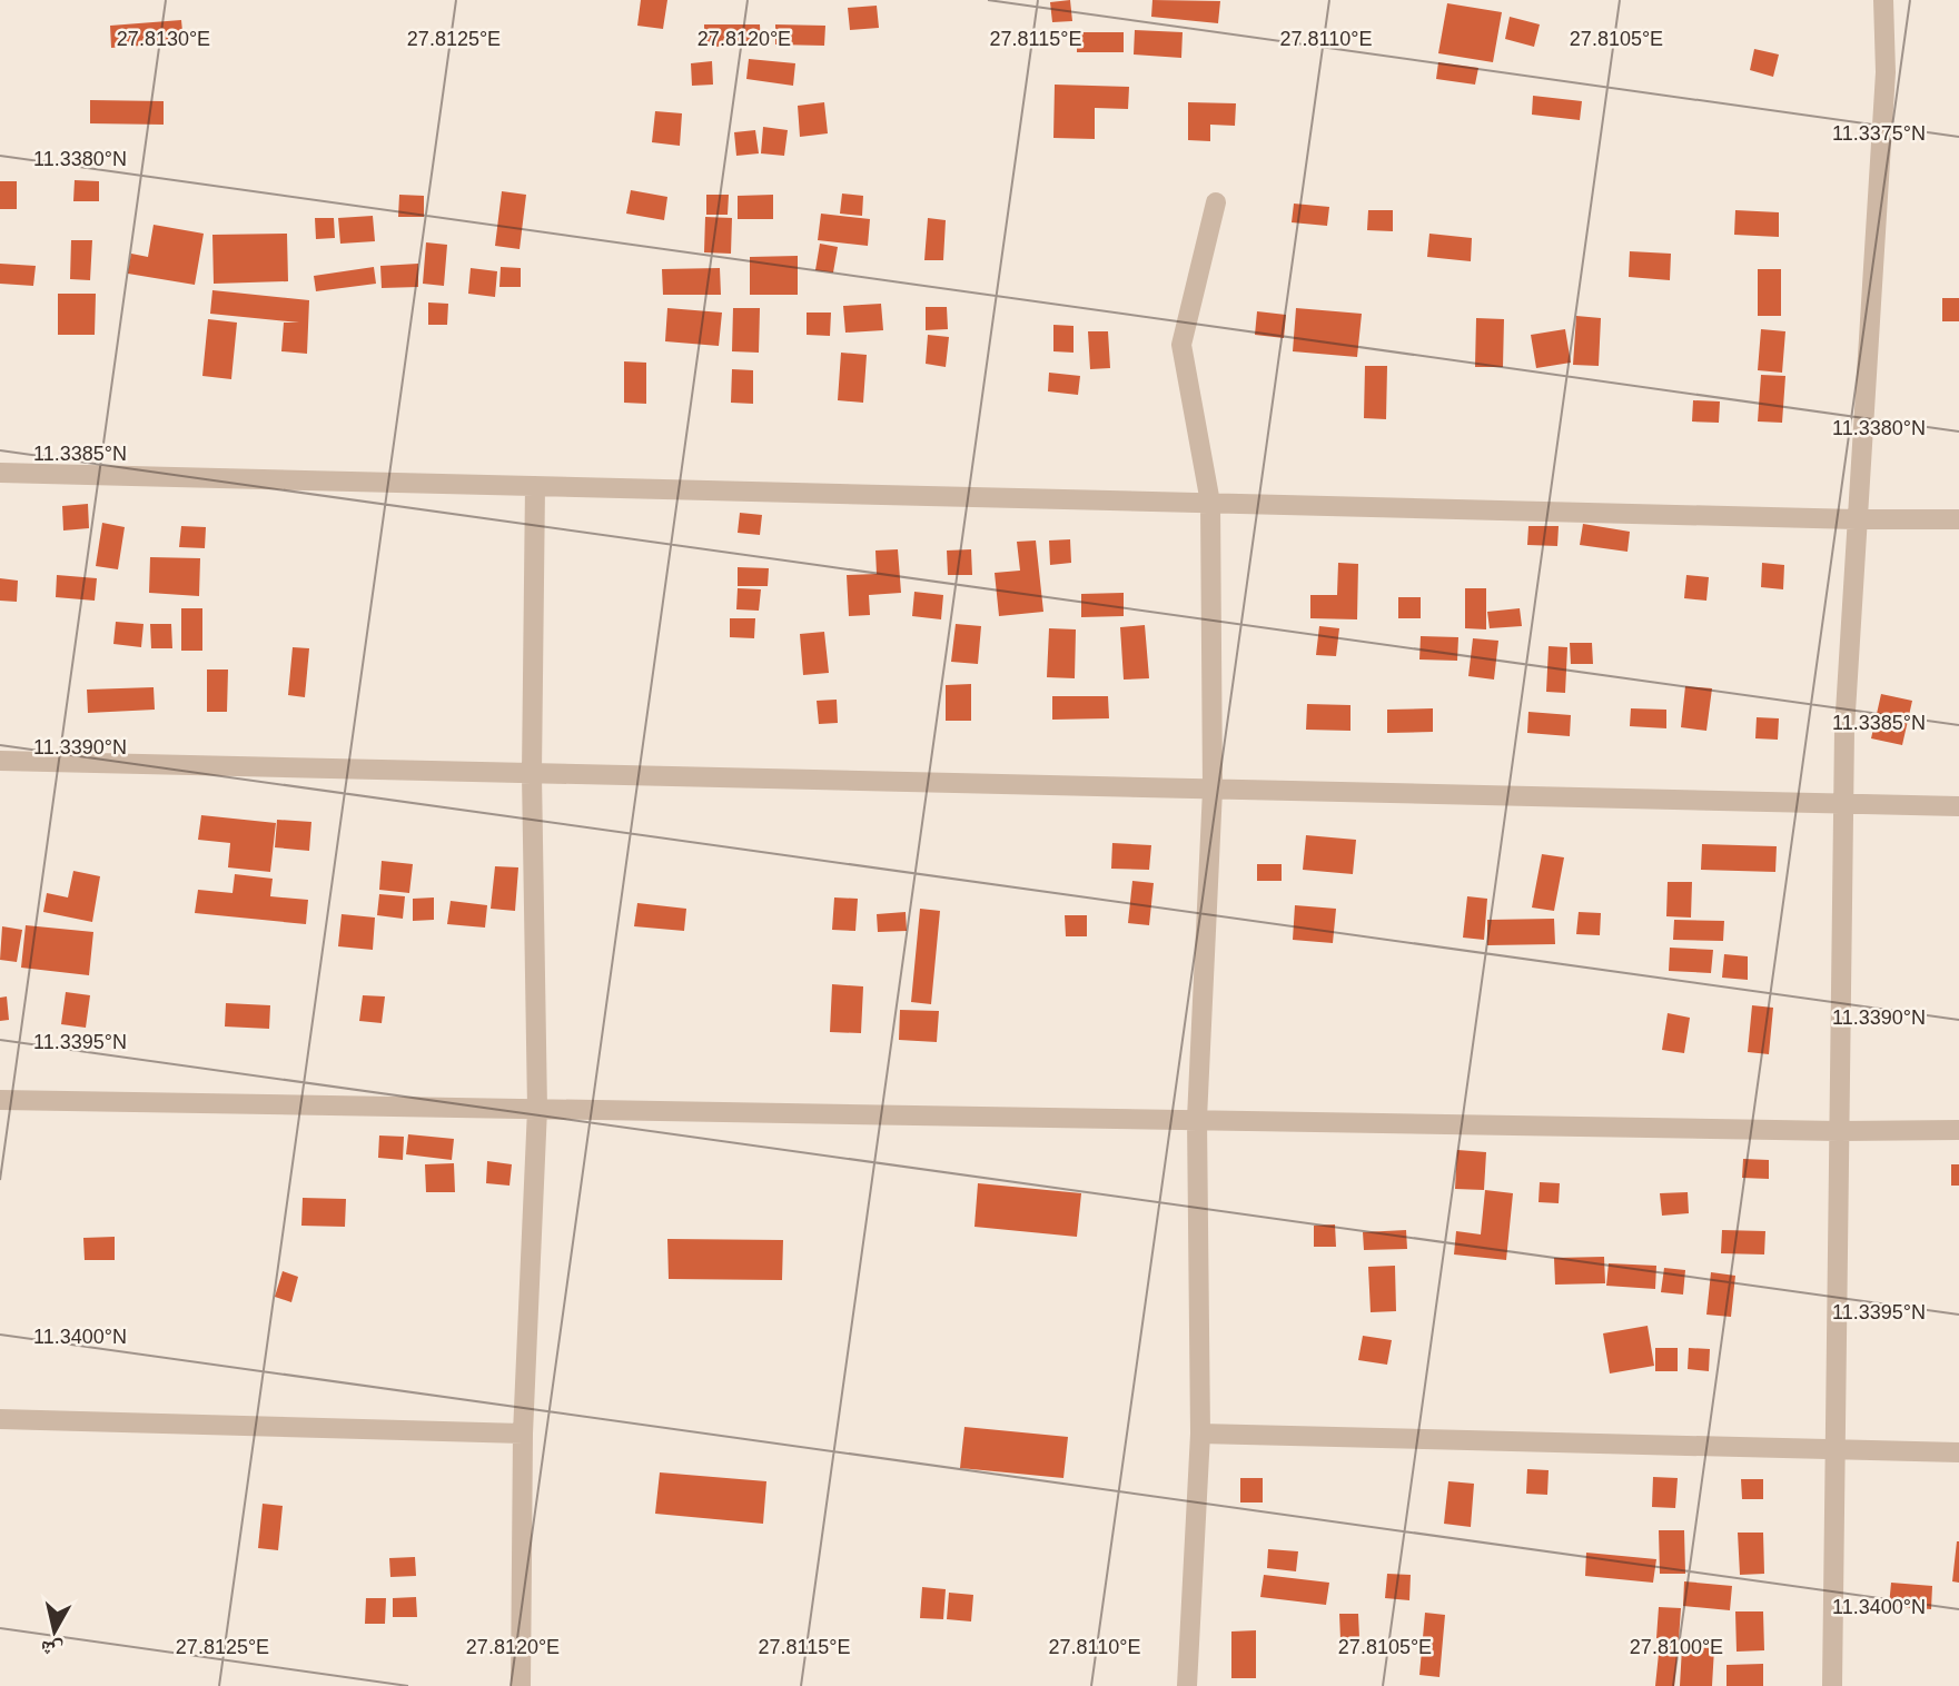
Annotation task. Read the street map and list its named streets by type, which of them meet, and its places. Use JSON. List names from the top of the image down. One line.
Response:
{"north":"bottom","coordinates":["27.8130°E","27.8125°E","27.8120°E","27.8115°E","27.8110°E","27.8105°E","11.3375°N","11.3380°N","11.3385°N","11.3390°N","11.3395°N","11.3400°N","27.8100°E"]}
